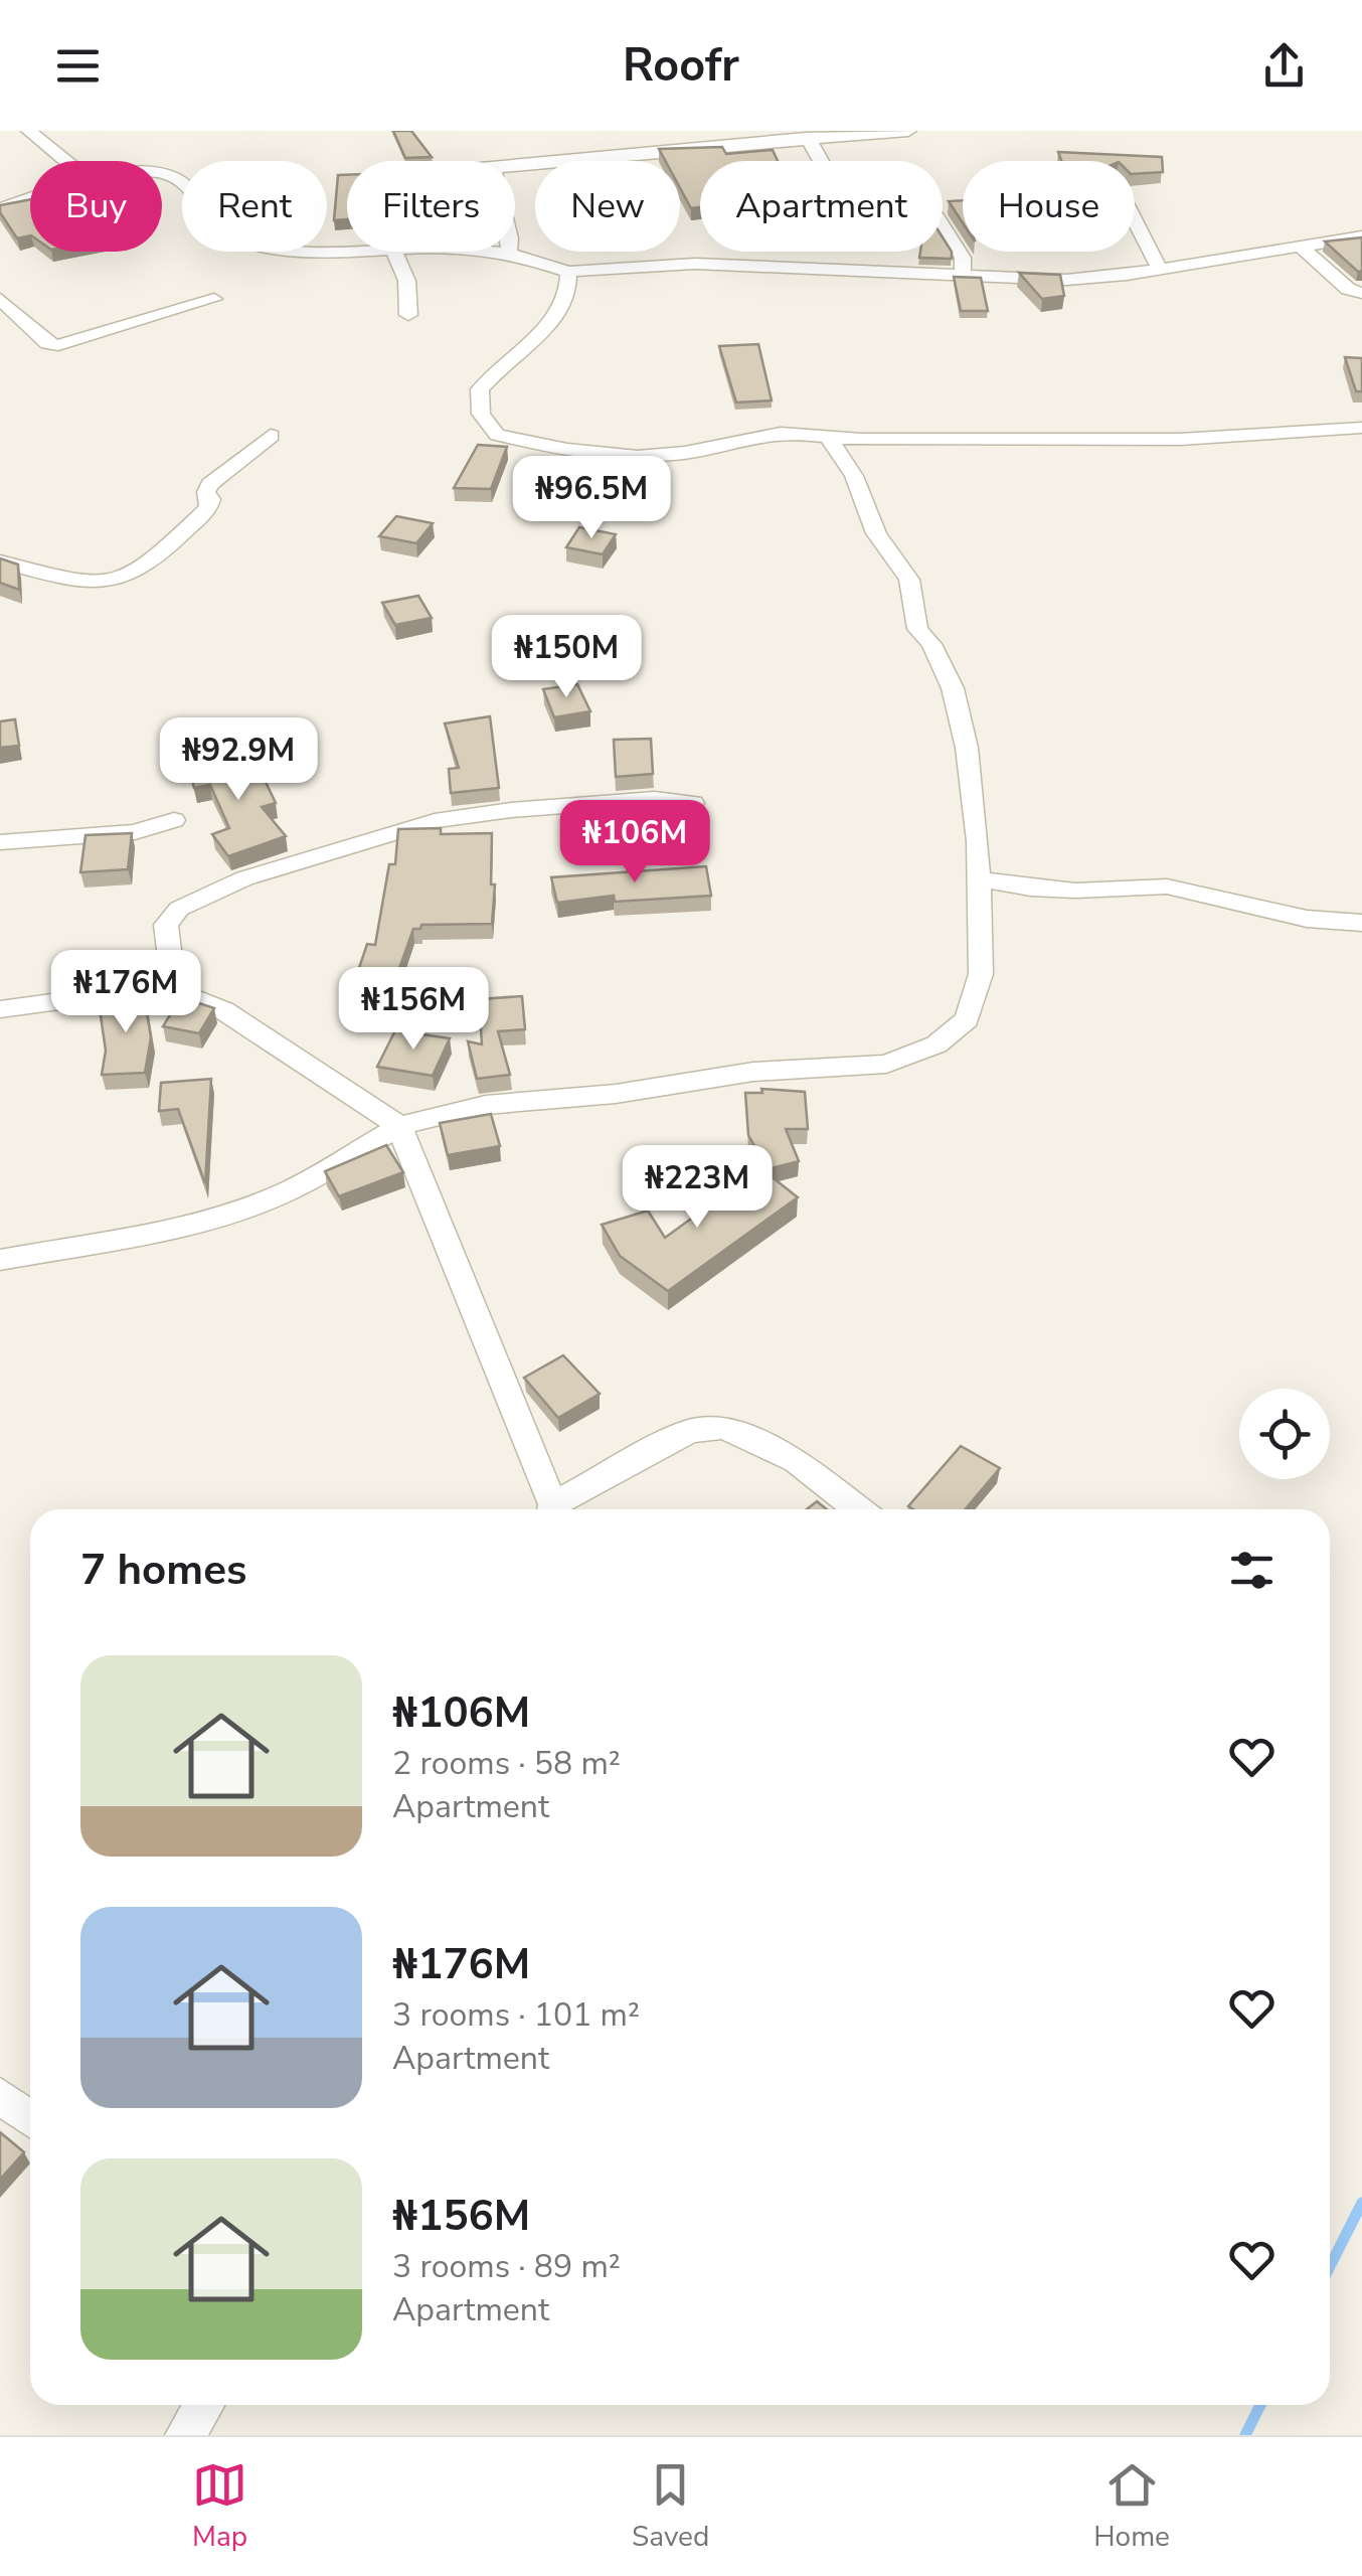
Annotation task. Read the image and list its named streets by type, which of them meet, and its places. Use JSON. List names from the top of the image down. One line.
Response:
{"page":{"header":"Roofr","chip":["Buy","Rent","Filters","New","Apartment","House"],"price":["₦96.5M","₦150M","₦92.9M","₦106M","₦176M","₦156M","₦223M"],"heading":"7 homes","list":[{"name":"₦106M","note":"2 rooms · 58 m² · Apartment"},{"name":"₦176M","note":"3 rooms · 101 m² · Apartment"},{"name":"₦156M","note":"3 rooms · 89 m² · Apartment"}],"tabs":["Map","Saved","Home"]}}
